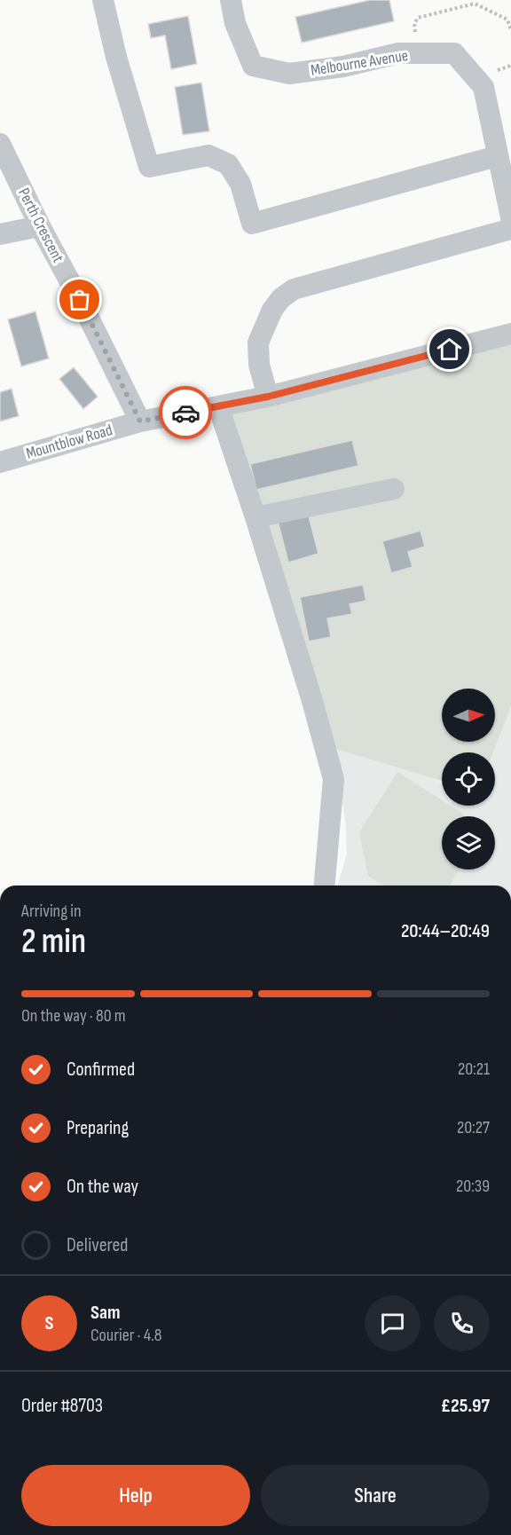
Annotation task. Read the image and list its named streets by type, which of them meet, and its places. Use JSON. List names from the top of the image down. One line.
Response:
{"streets":{"street":["Melbourne Avenue","Perth Crescent","Mountblow Road"]},"crossings":[["Perth Crescent","Mountblow Road"]],"north":"right","page":{"heading":["2 min","Arriving in","20:44–20:49"],"panel":["Sam","Courier · 4.8","Order #8703","£25.97"],"bar":"On the way · 80 m","list":[["Confirmed","20:21"],["Preparing","20:27"],["On the way","20:39"],"Delivered"],"round":"S","buttons":["Help","Share"]}}
